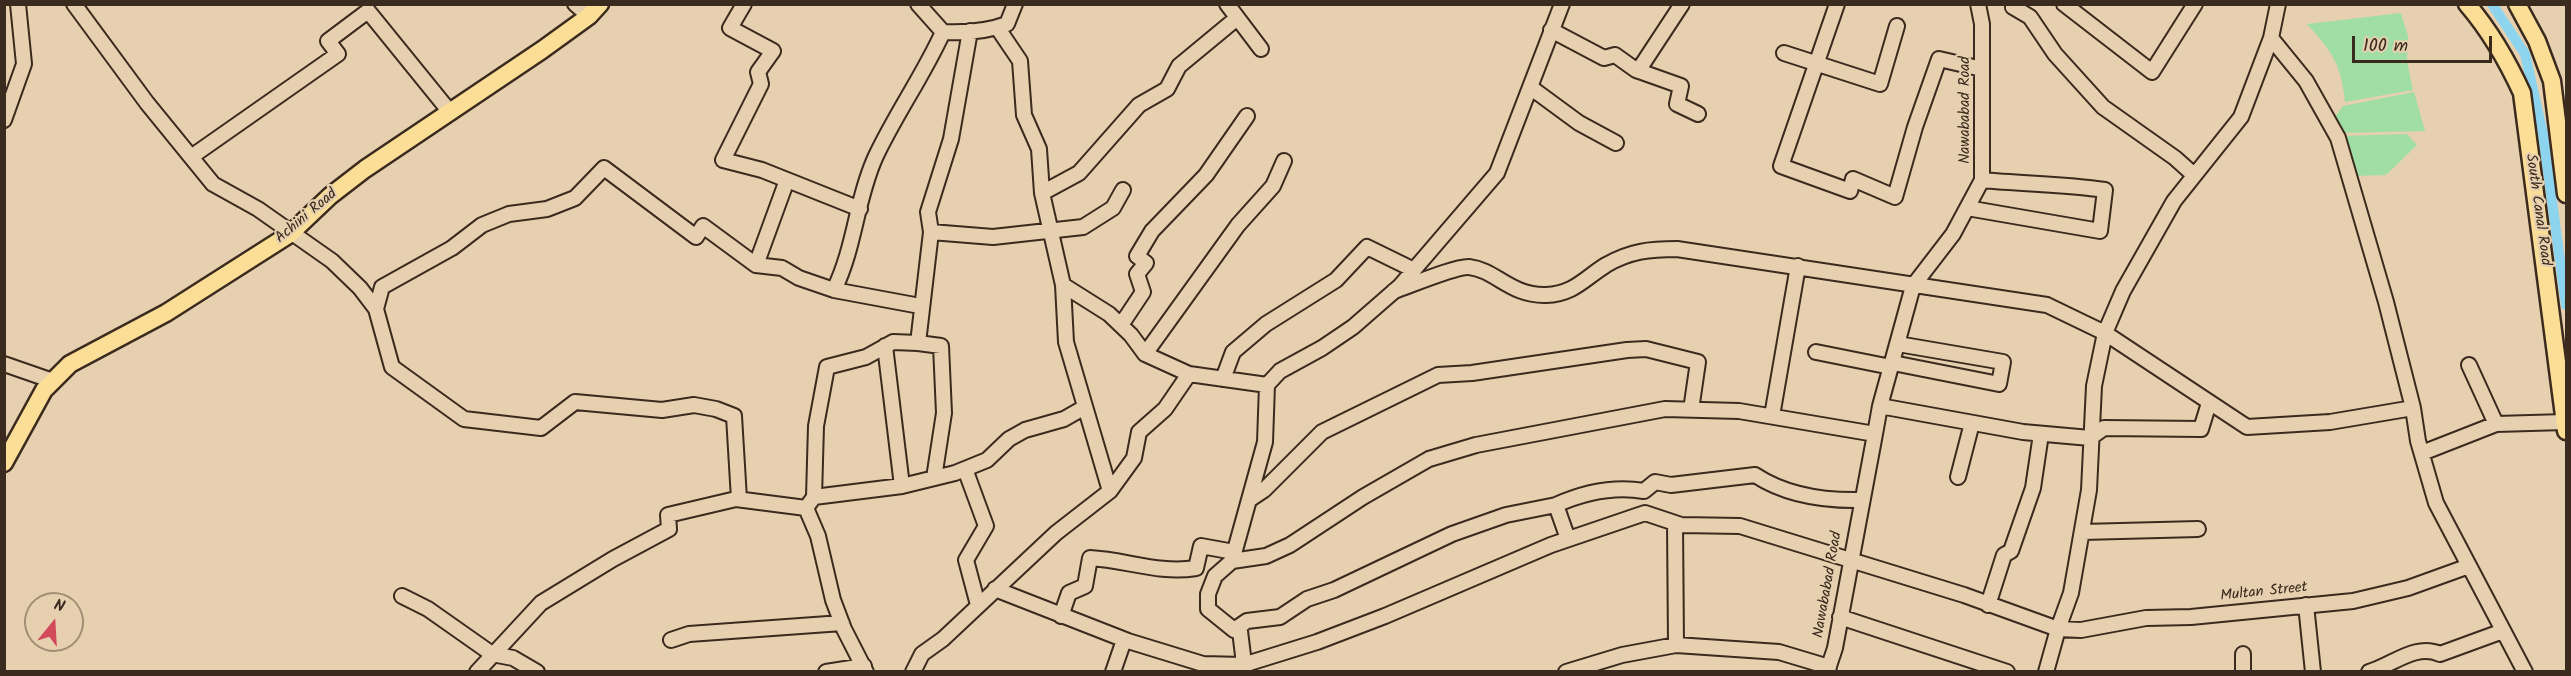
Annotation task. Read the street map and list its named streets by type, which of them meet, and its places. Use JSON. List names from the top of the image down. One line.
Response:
{"streets":{"main road":["South Canal Road","Achini Road"],"street":["Nawababad Road","Multan Street"]},"crossings":[["Nawababad Road","Multan Street"]],"scale_bar":"100 m","north":"top"}
